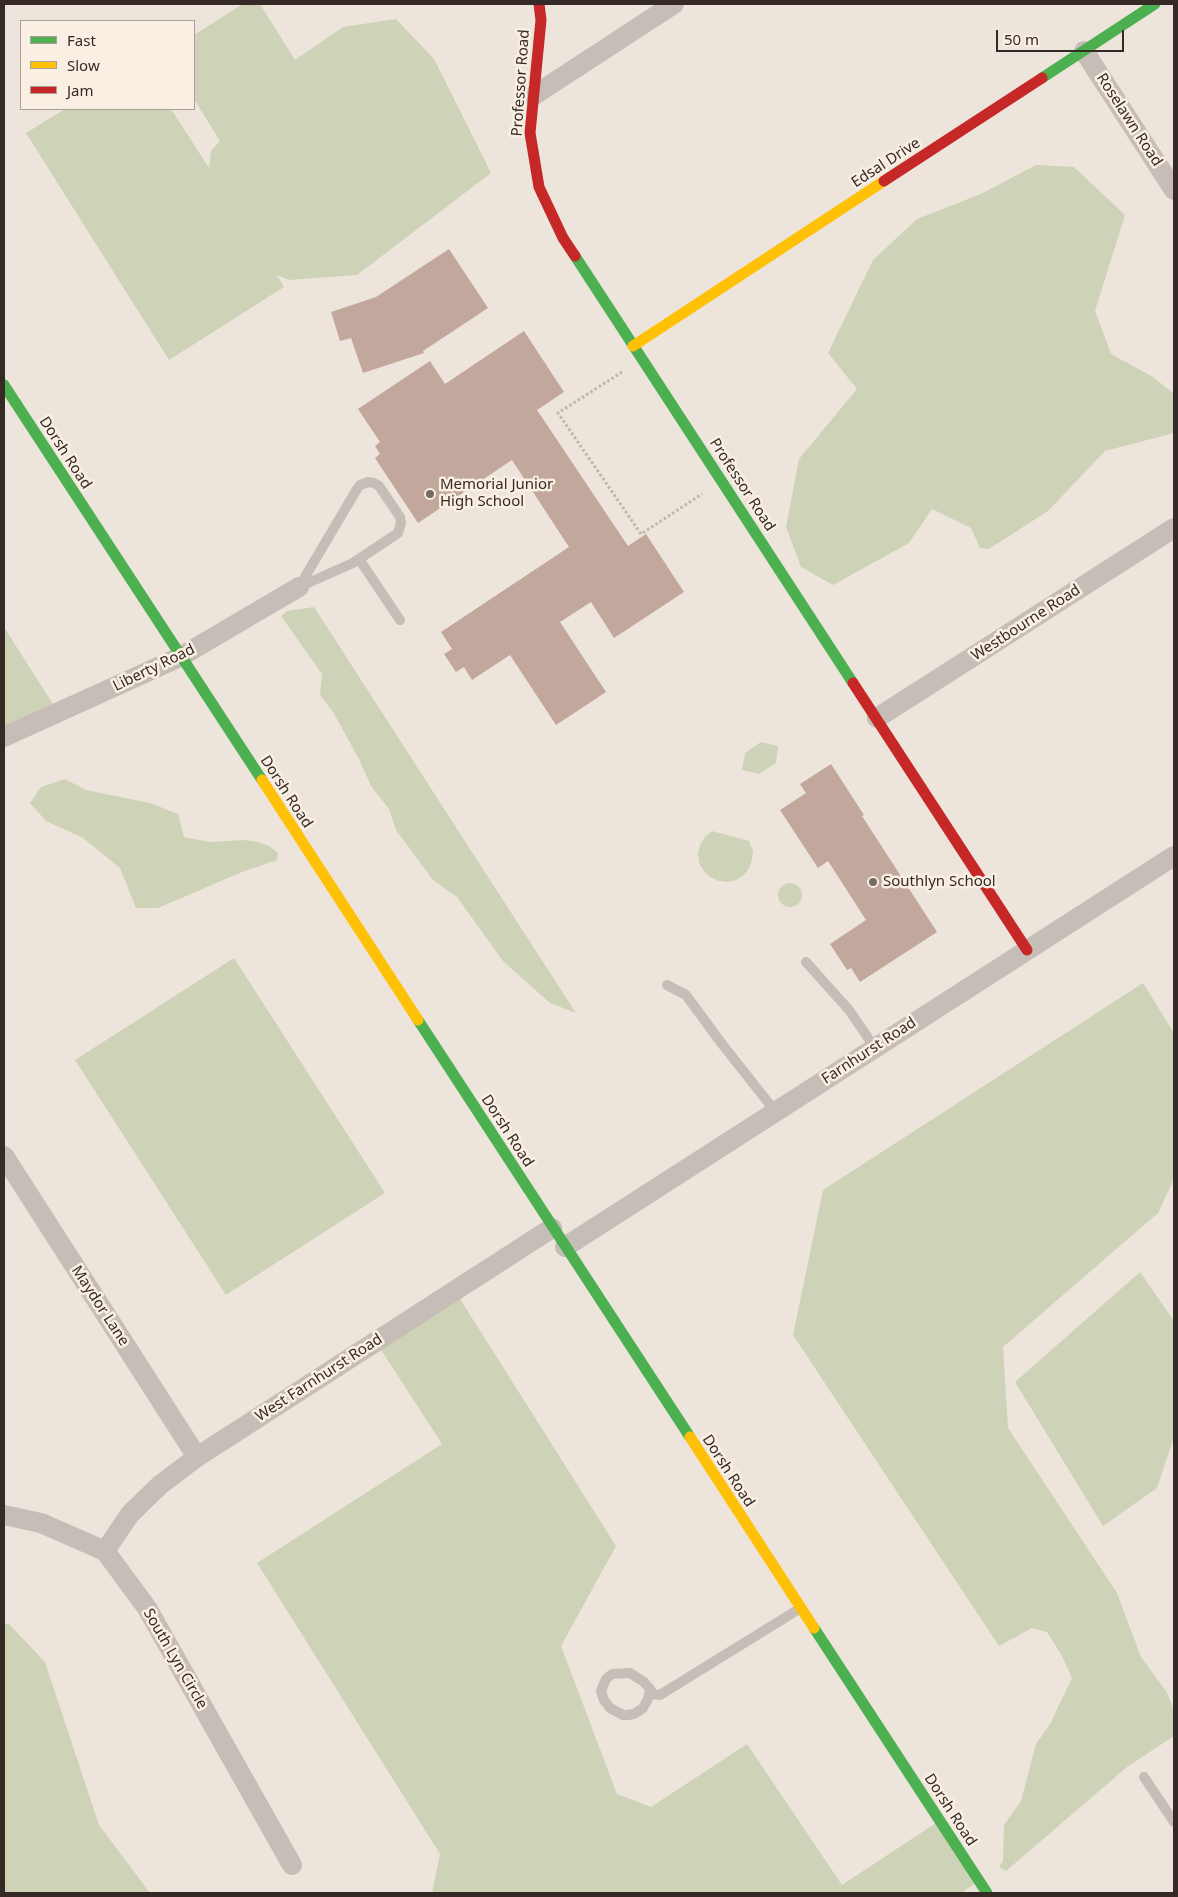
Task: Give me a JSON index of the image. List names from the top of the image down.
{
  "streets": {
    "street": [
      "Professor Road",
      "Roselawn Road",
      "Edsal Drive",
      "Dorsh Road",
      "Westbourne Road",
      "Liberty Road",
      "Farnhurst Road",
      "Maydor Lane",
      "West Farnhurst Road",
      "South Lyn Circle"
    ]
  },
  "crossings": [
    ["Professor Road", "Edsal Drive"],
    ["Professor Road", "Westbourne Road"],
    ["Professor Road", "Farnhurst Road"],
    ["Roselawn Road", "Edsal Drive"],
    ["Dorsh Road", "Liberty Road"],
    ["Dorsh Road", "Farnhurst Road"],
    ["Dorsh Road", "West Farnhurst Road"],
    ["Maydor Lane", "West Farnhurst Road"],
    ["West Farnhurst Road", "South Lyn Circle"]
  ],
  "places": ["Memorial Junior High School", "Southlyn School"],
  "legend": ["Fast", "Slow", "Jam"],
  "scale_bar": "50 m"
}
